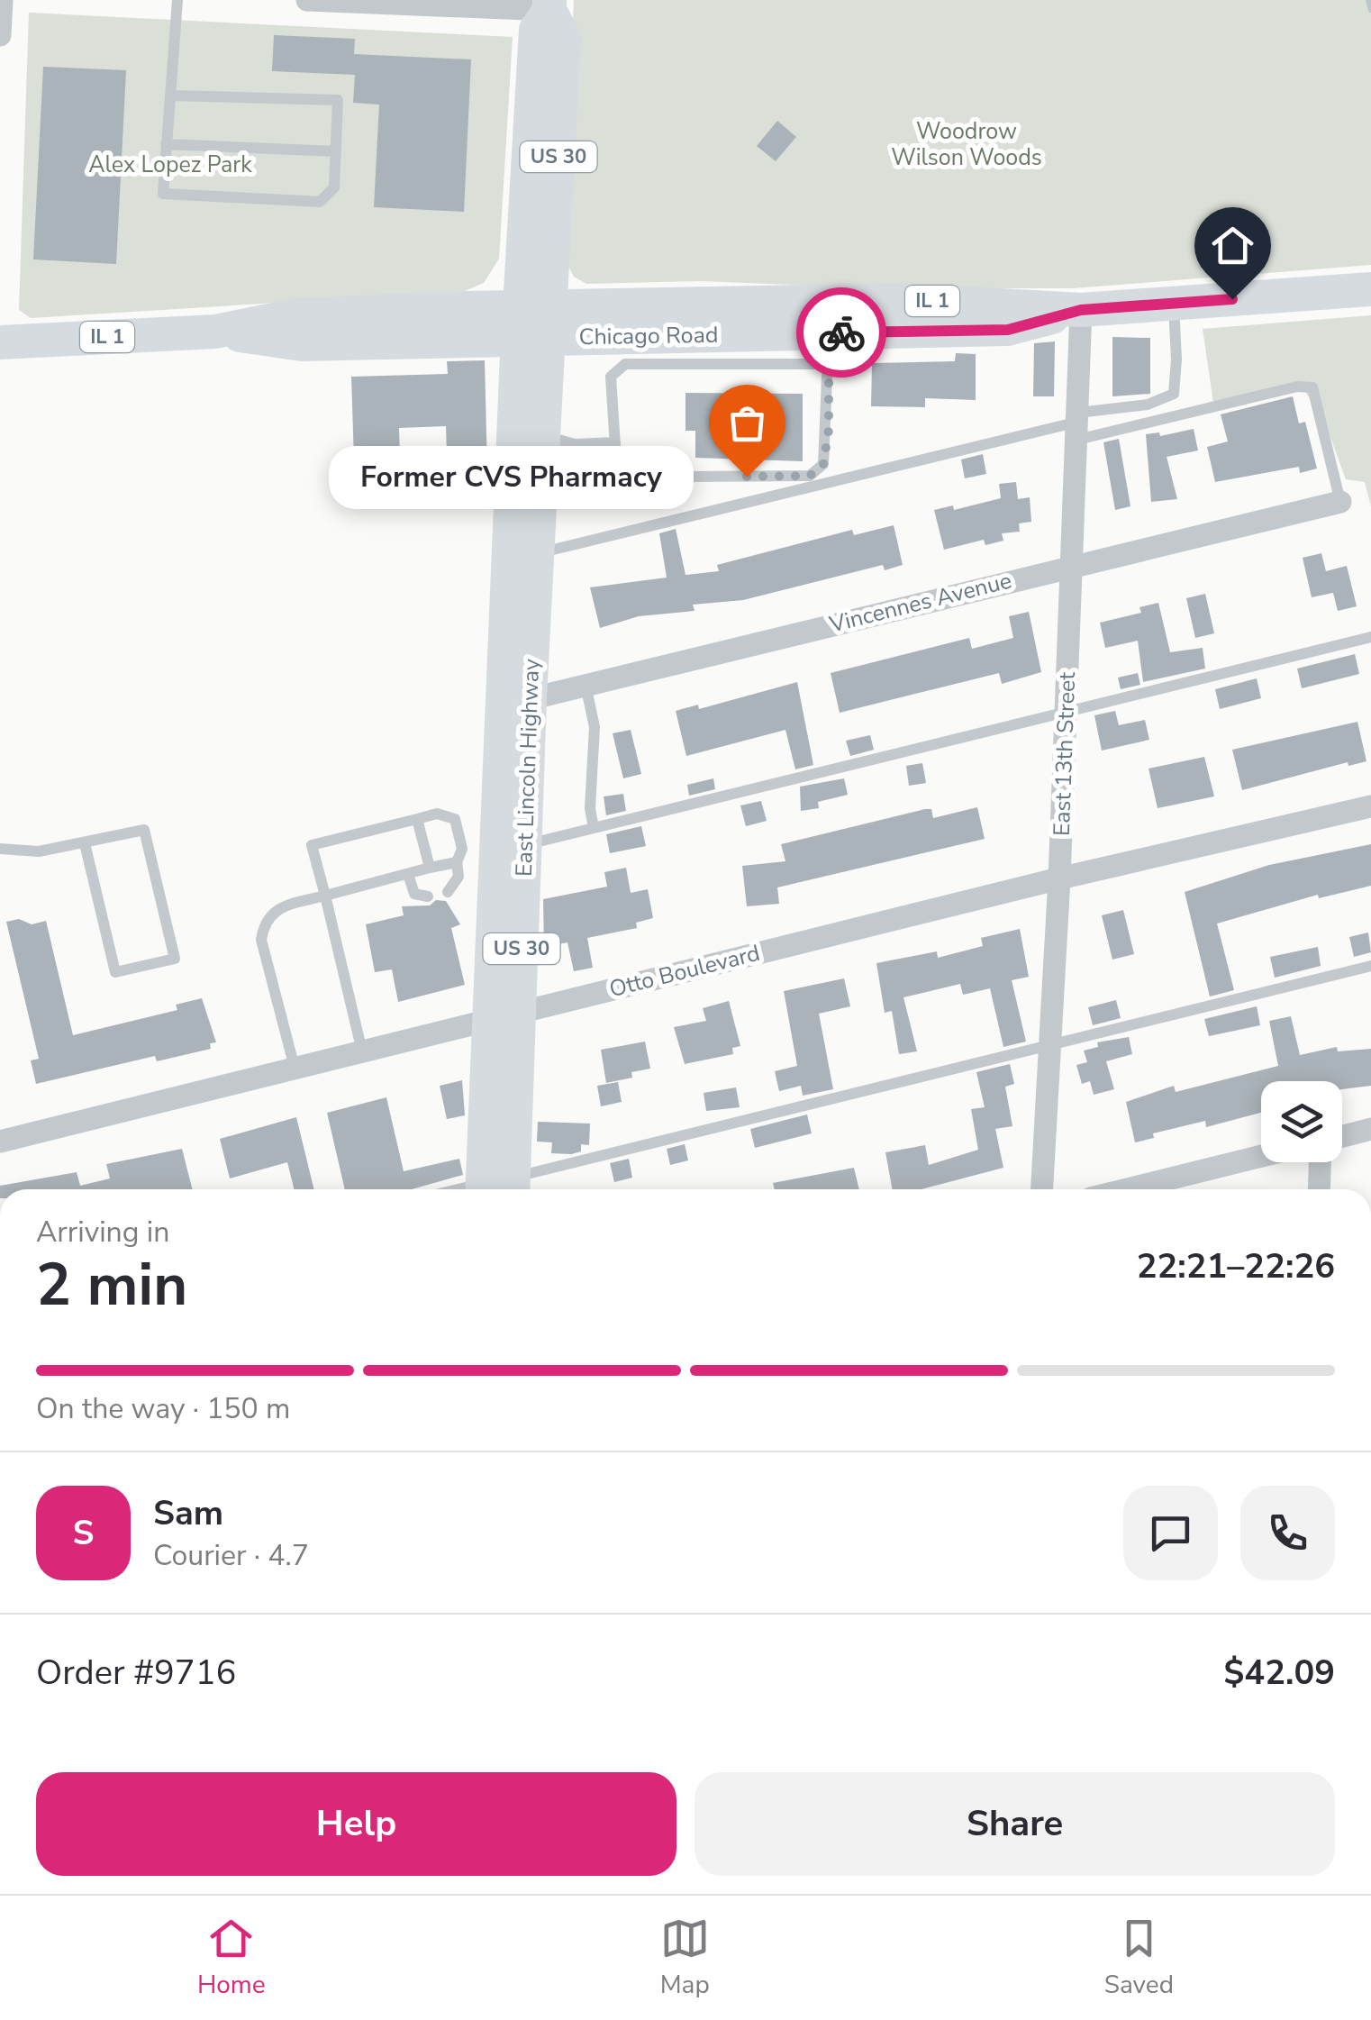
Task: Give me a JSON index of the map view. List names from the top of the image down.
{
  "streets": {
    "main road": [
      "US 30",
      "IL 1",
      "Chicago Road",
      "East Lincoln Highway"
    ],
    "street": ["Vincennes Avenue", "East 13th Street", "Otto Boulevard"]
  },
  "crossings": [
    ["US 30", "Chicago Road"],
    ["US 30", "East Lincoln Highway"],
    ["Chicago Road", "East 13th Street"],
    ["Chicago Road", "East Lincoln Highway"],
    ["Vincennes Avenue", "East 13th Street"],
    ["Vincennes Avenue", "East Lincoln Highway"],
    ["East 13th Street", "Otto Boulevard"],
    ["East Lincoln Highway", "Otto Boulevard"]
  ],
  "parks": ["Woodrow Wilson Woods", "Alex Lopez Park"],
  "places": ["Former CVS Pharmacy"],
  "page": {
    "bubble": "Former CVS Pharmacy",
    "heading": ["2 min", "Arriving in", "22:21–22:26"],
    "panel": [
      "Sam",
      "Courier · 4.7",
      "Order #9716",
      "$42.09"
    ],
    "bar": "On the way · 150 m",
    "round": "S",
    "buttons": ["Help", "Share"],
    "tabs": ["Home", "Map", "Saved"]
  }
}
